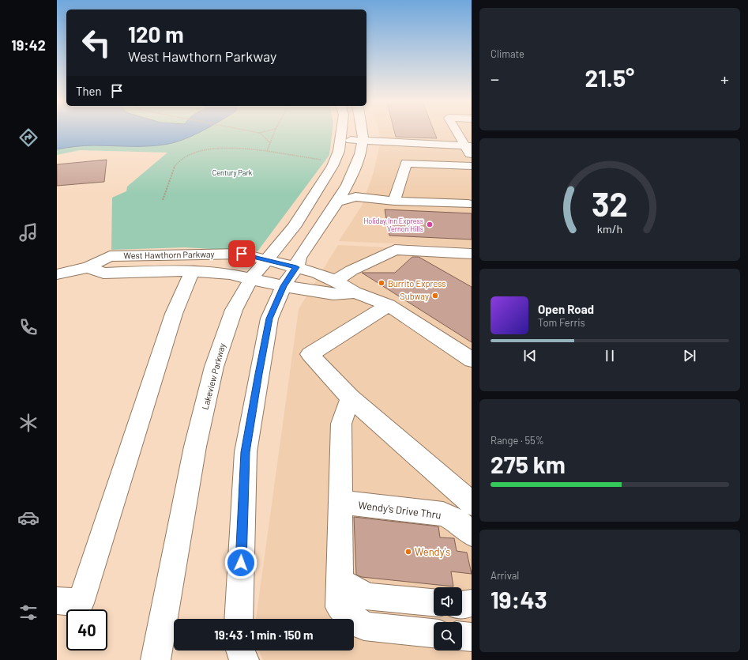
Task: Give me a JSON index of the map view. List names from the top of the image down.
{
  "streets": {
    "street": ["West Hawthorn Parkway", "Lakeview Parkway", "Wendy's Drive Thru"]
  },
  "crossings": [
    ["West Hawthorn Parkway", "Lakeview Parkway"]
  ],
  "parks": ["Century Park"],
  "places": [
    "Holiday Inn Express Vernon Hills",
    "Burrito Express",
    "Subway",
    "Wendy's"
  ],
  "page": {
    "tabs": "19:42",
    "tile": [
      "Climate",
      ["Range · 55%", "275 km"],
      ["Arrival", "19:43"]
    ],
    "turn": ["120 m", "West Hawthorn Parkway"],
    "heat": ["−", "21.5°", "+"],
    "then": "Then",
    "song": ["Open Road", "Tom Ferris"],
    "limit": "40",
    "trip": "19:43 · 1 min · 150 m",
    "gauge": ["32", "km/h"]
  }
}
